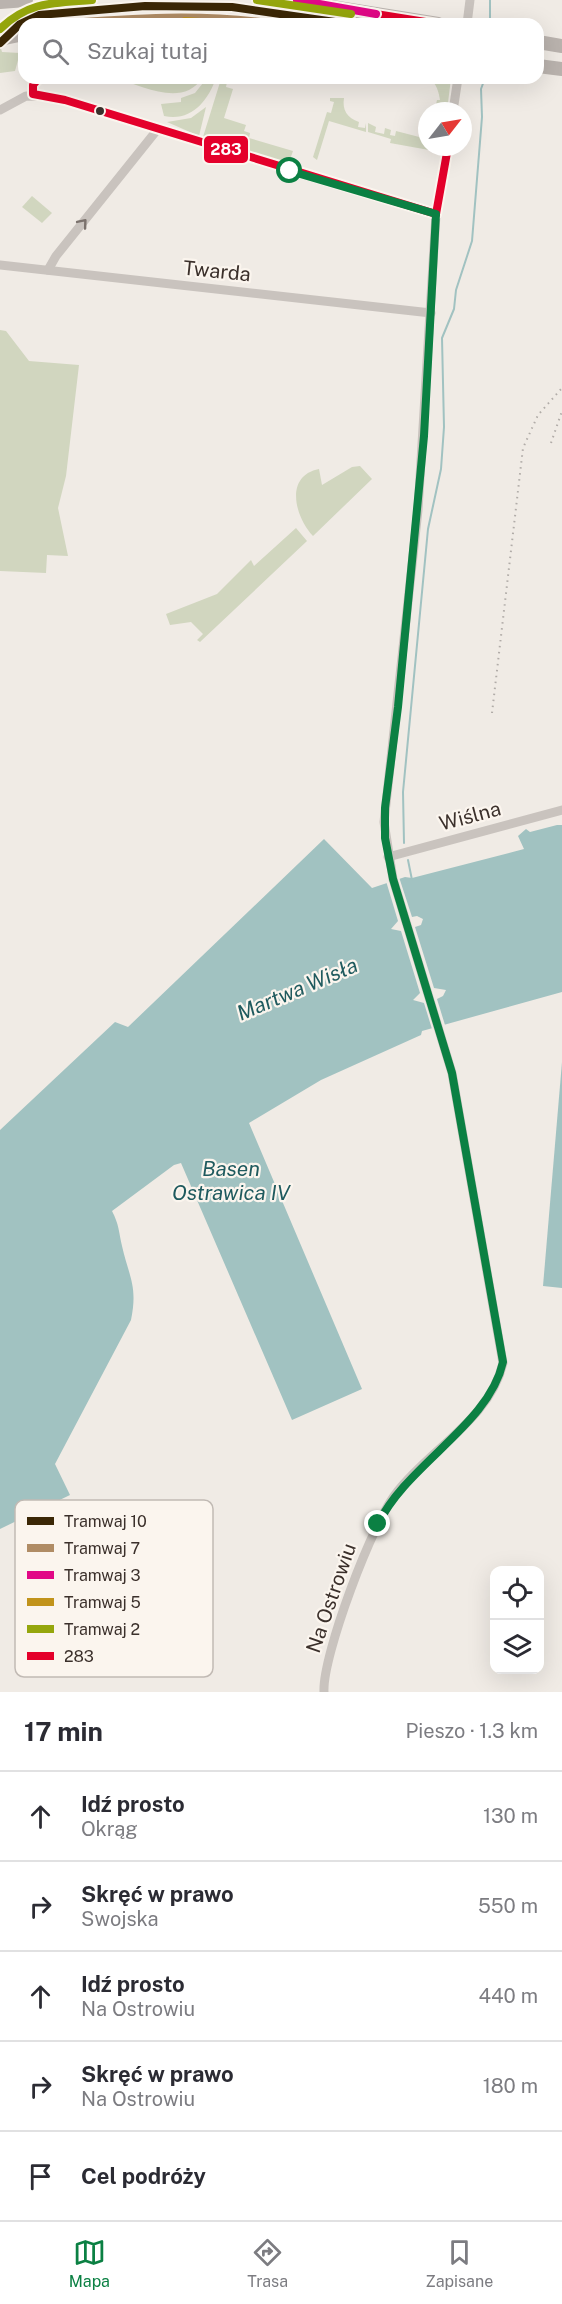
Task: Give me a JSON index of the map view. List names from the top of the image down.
{
  "streets": {
    "street": ["Twarda", "Wiślna", "Na Ostrowiu"]
  },
  "crossings": [
    ["Twarda", "Na Ostrowiu"],
    ["Wiślna", "Na Ostrowiu"]
  ],
  "water": ["Martwa Wisła", "Basen Ostrawica IV"],
  "lines": [
    "tram line 3",
    "tram line 2",
    "transit line 283",
    "tram line 10",
    "tram line 7"
  ],
  "legend": [
    "Tramwaj 10",
    "Tramwaj 7",
    "Tramwaj 3",
    "Tramwaj 5",
    "Tramwaj 2",
    "283"
  ],
  "north": "top right",
  "page": {
    "search": "Szukaj tutaj",
    "heading": ["17 min", "Pieszo · 1.3 km"],
    "list": [
      ["Idź prosto", "Okrąg", "130 m"],
      ["Skręć w prawo", "Swojska", "550 m"],
      ["Idź prosto", "Na Ostrowiu", "440 m"],
      ["Skręć w prawo", "Na Ostrowiu", "180 m"],
      "Cel podróży"
    ],
    "nav": ["Mapa", "Trasa", "Zapisane"]
  }
}
